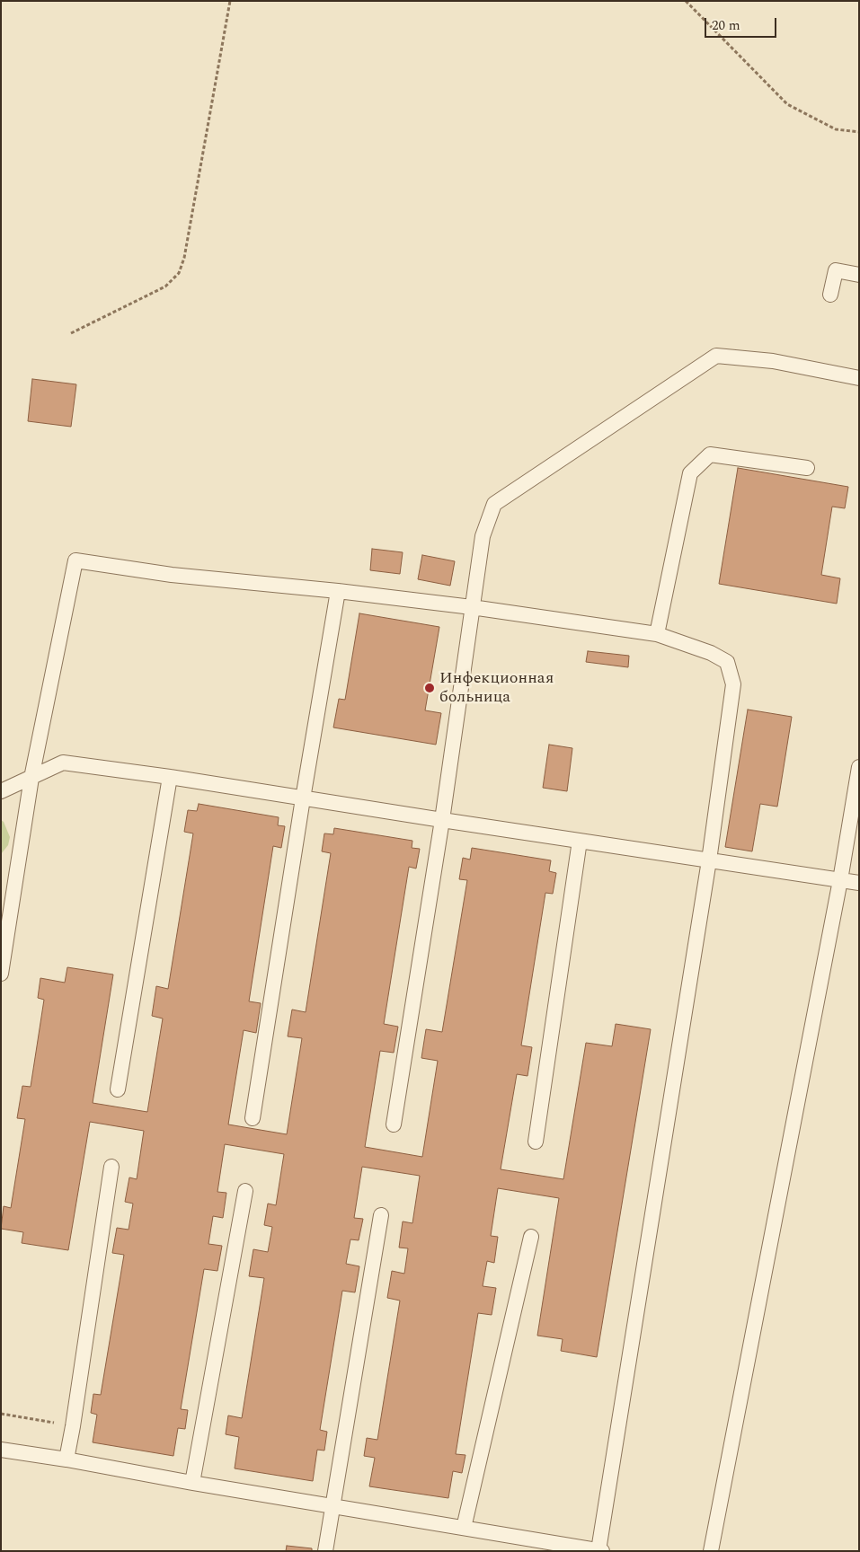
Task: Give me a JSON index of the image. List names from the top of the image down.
{
  "places": ["Инфекционная больница"],
  "scale_bar": "20 m"
}
